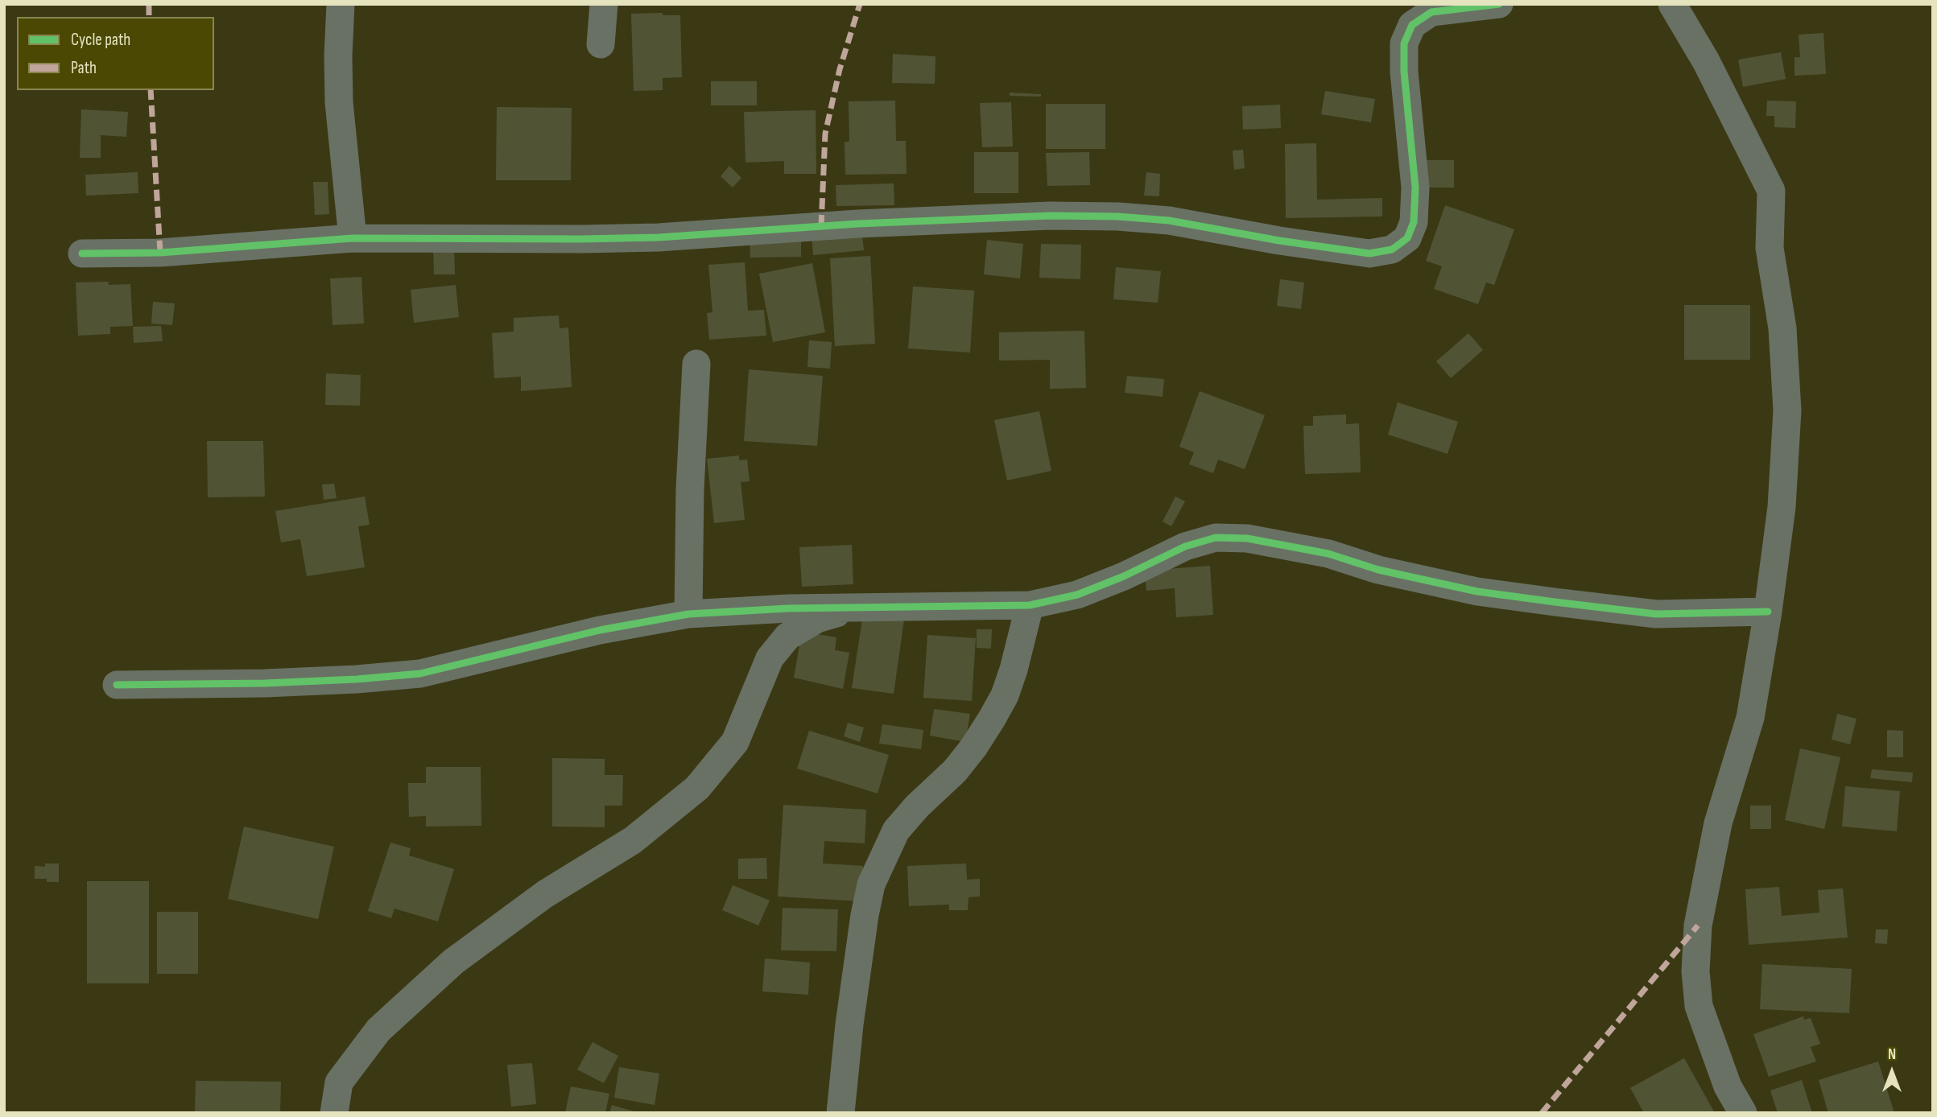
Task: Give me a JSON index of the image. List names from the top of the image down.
{
  "legend": ["Cycle path", "Path"],
  "north": "top"
}
